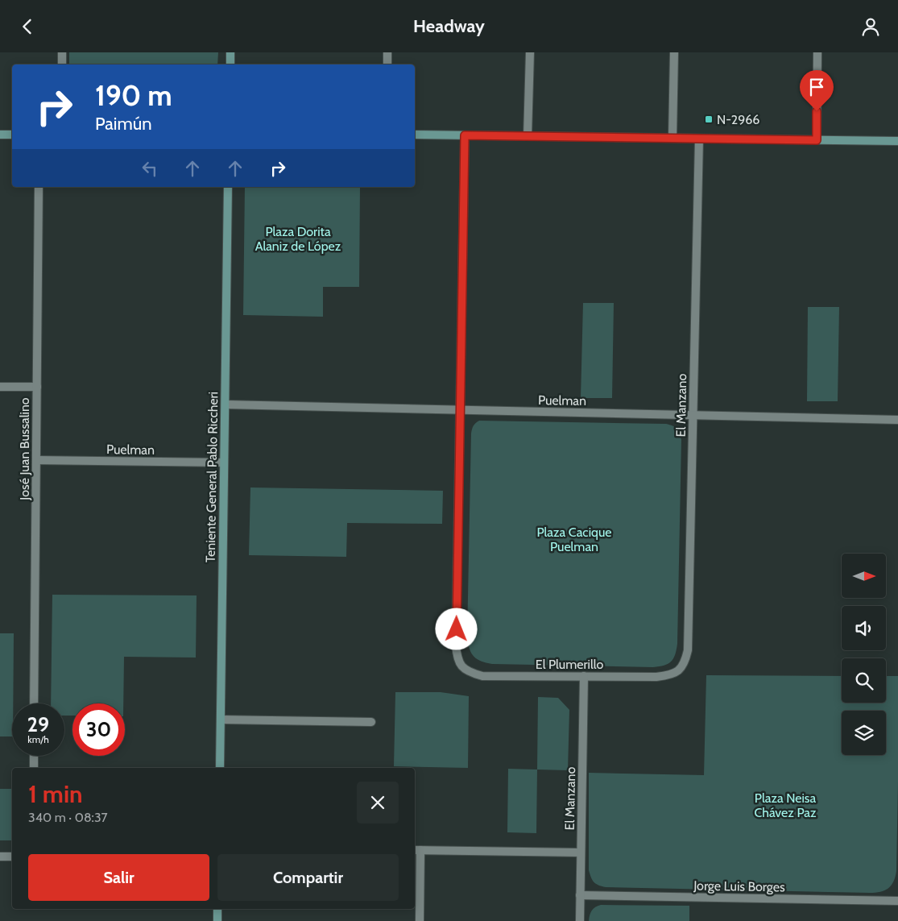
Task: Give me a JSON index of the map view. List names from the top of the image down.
{
  "streets": {
    "street": [
      "Puelman",
      "El Manzano",
      "José Juan Bussalino",
      "Teniente General Pablo Riccheri",
      "El Plumerillo",
      "Jorge Luis Borges"
    ]
  },
  "crossings": [
    ["Puelman", "El Manzano"],
    ["Puelman", "José Juan Bussalino"],
    ["Puelman", "Teniente General Pablo Riccheri"],
    ["Puelman", "El Plumerillo"],
    ["El Manzano", "El Plumerillo"],
    ["El Manzano", "Jorge Luis Borges"]
  ],
  "parks": ["Plaza Dorita Alaniz de López", "Plaza Cacique Puelman", "Plaza Neisa Chávez Paz"],
  "places": {
    "transit": ["N-2966"]
  },
  "north": "right",
  "page": {
    "header": "Headway",
    "turn": ["190 m", "Paimún"],
    "speed": "29 km/h",
    "limit": "30",
    "heading": ["1 min", "340 m · 08:37"],
    "buttons": ["Salir", "Compartir"]
  }
}
